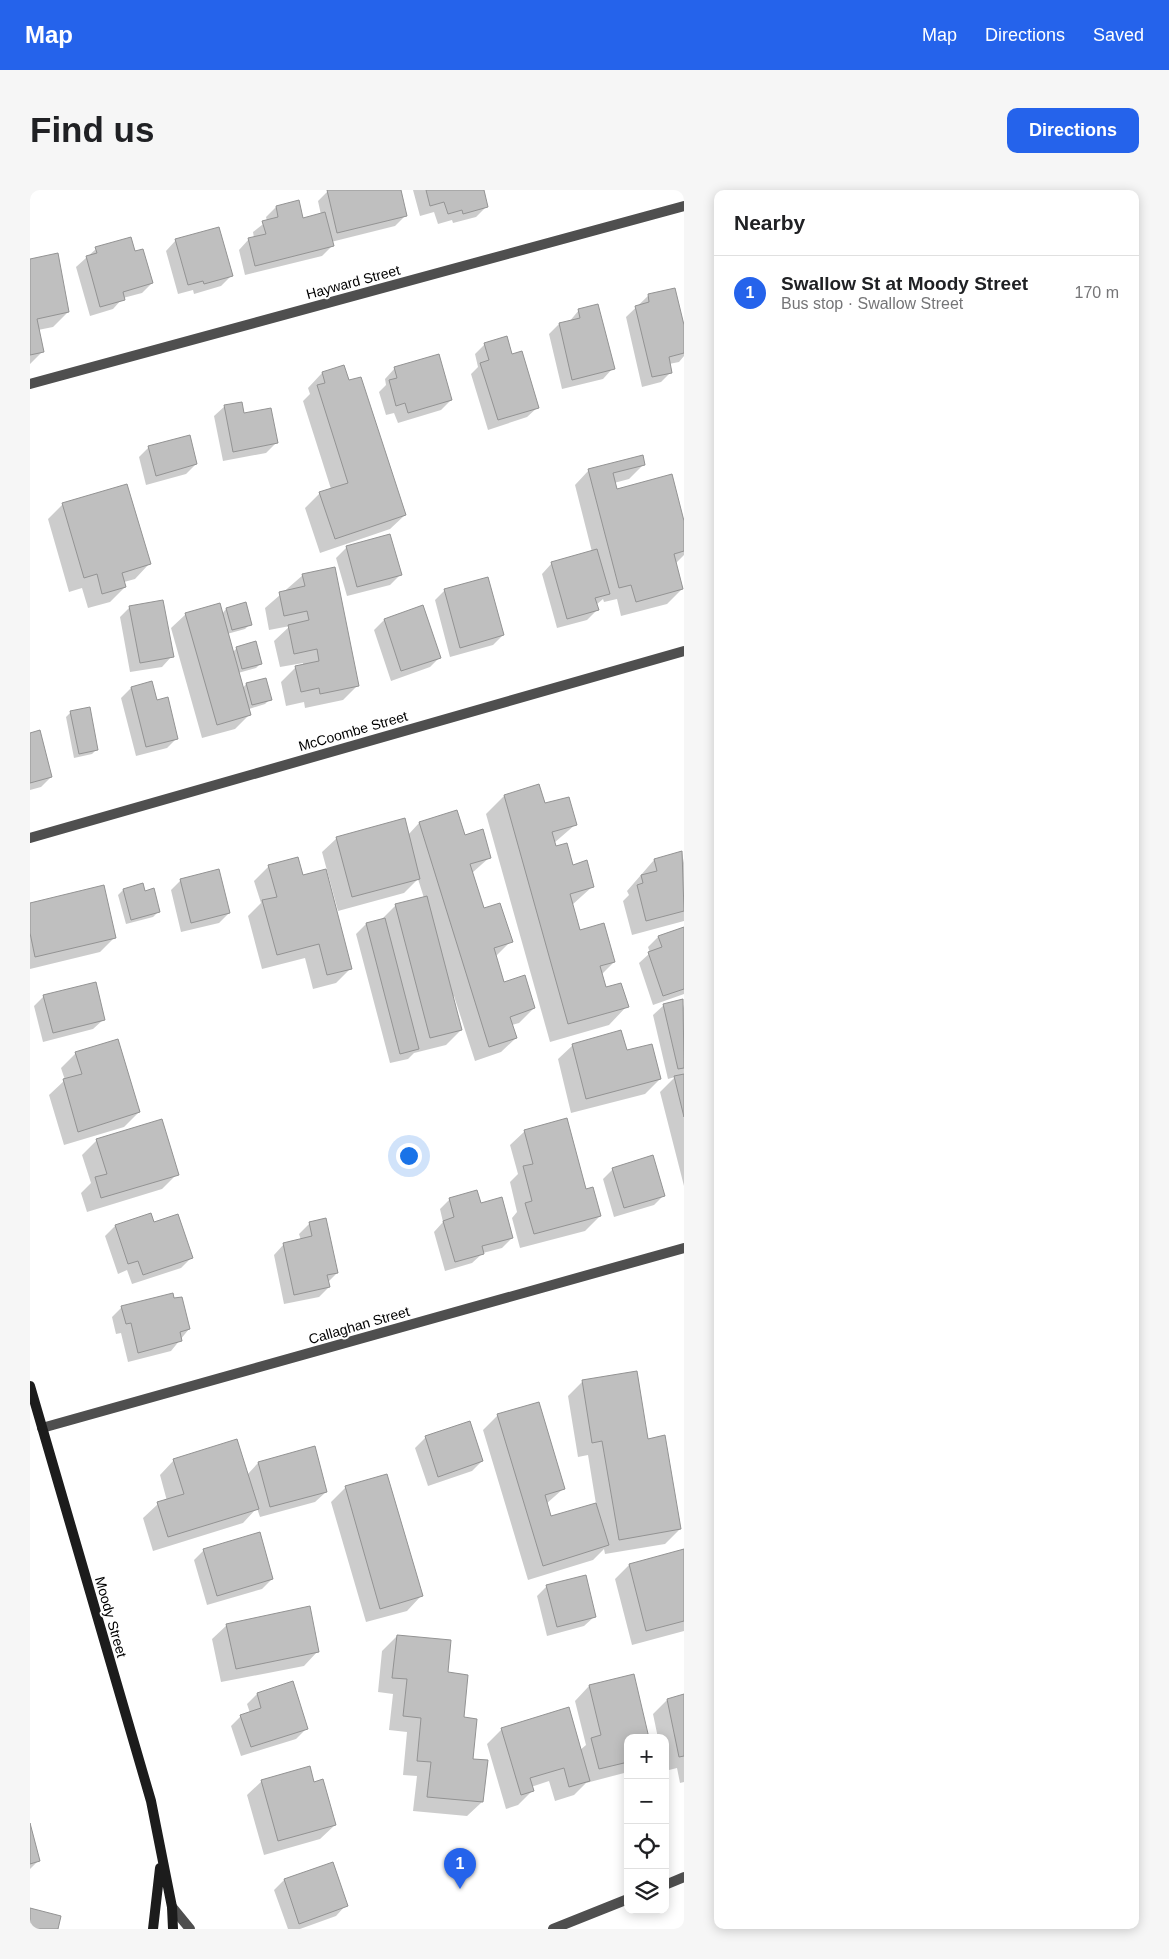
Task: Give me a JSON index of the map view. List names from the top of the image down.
{
  "streets": {
    "main road": ["Moody Street"],
    "street": ["Hayward Street", "McCoombe Street", "Callaghan Street"]
  },
  "crossings": [
    ["Callaghan Street", "Moody Street"]
  ],
  "page": {
    "header": "Map",
    "nav": ["Map", "Directions", "Saved"],
    "buttons": "Directions",
    "title": "Find us",
    "heading": "Nearby",
    "list": [
      {
        "mark": "1",
        "name": "Swallow St at Moody Street",
        "note": "Bus stop · Swallow Street",
        "value": "170 m"
      }
    ],
    "map_buttons": ["+", "−"],
    "pins": "1"
  }
}
